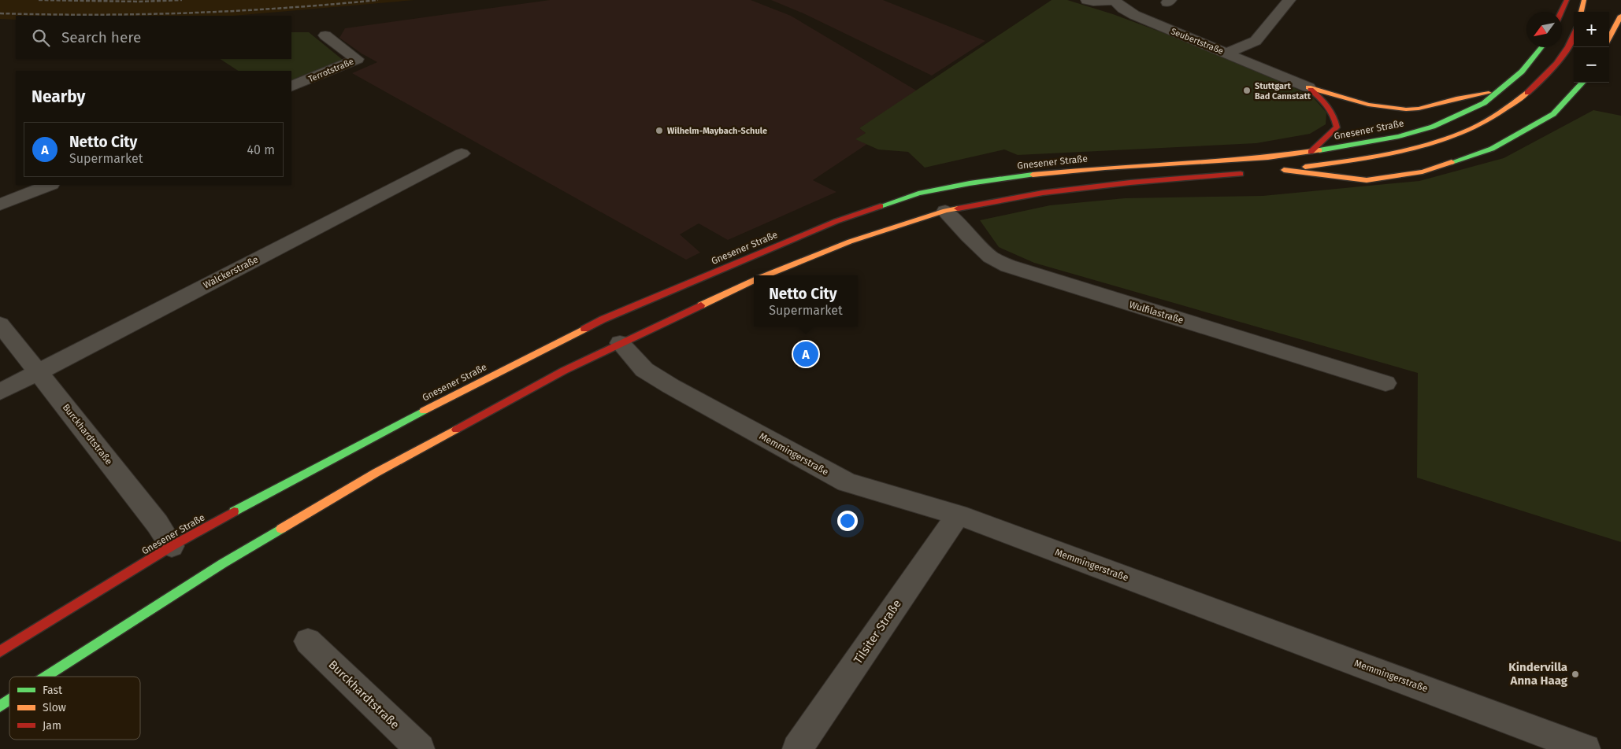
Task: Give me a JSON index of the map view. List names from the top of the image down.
{
  "streets": {
    "main road": ["Gnesener Straße"],
    "street": [
      "Seubertstraße",
      "Terrotstraße",
      "Walckerstraße",
      "Wulfilastraße",
      "Burckhardtstraße",
      "Memmingerstraße",
      "Tilsiter Straße"
    ]
  },
  "crossings": [
    ["Gnesener Straße", "Burckhardtstraße"],
    ["Walckerstraße", "Burckhardtstraße"],
    ["Memmingerstraße", "Tilsiter Straße"]
  ],
  "places": ["Stuttgart Bad Cannstatt", "Wilhelm-Maybach-Schule", "Kindervilla Anna Haag"],
  "legend": ["Fast", "Slow", "Jam"],
  "north": "bottom left",
  "page": {
    "map_buttons": ["+", "−"],
    "search": "Search here",
    "heading": "Nearby",
    "list": [
      {
        "mark": "A",
        "name": "Netto City",
        "note": "Supermarket",
        "value": "40 m"
      }
    ],
    "popup": ["Netto City", "Supermarket"],
    "pins": "A"
  }
}
